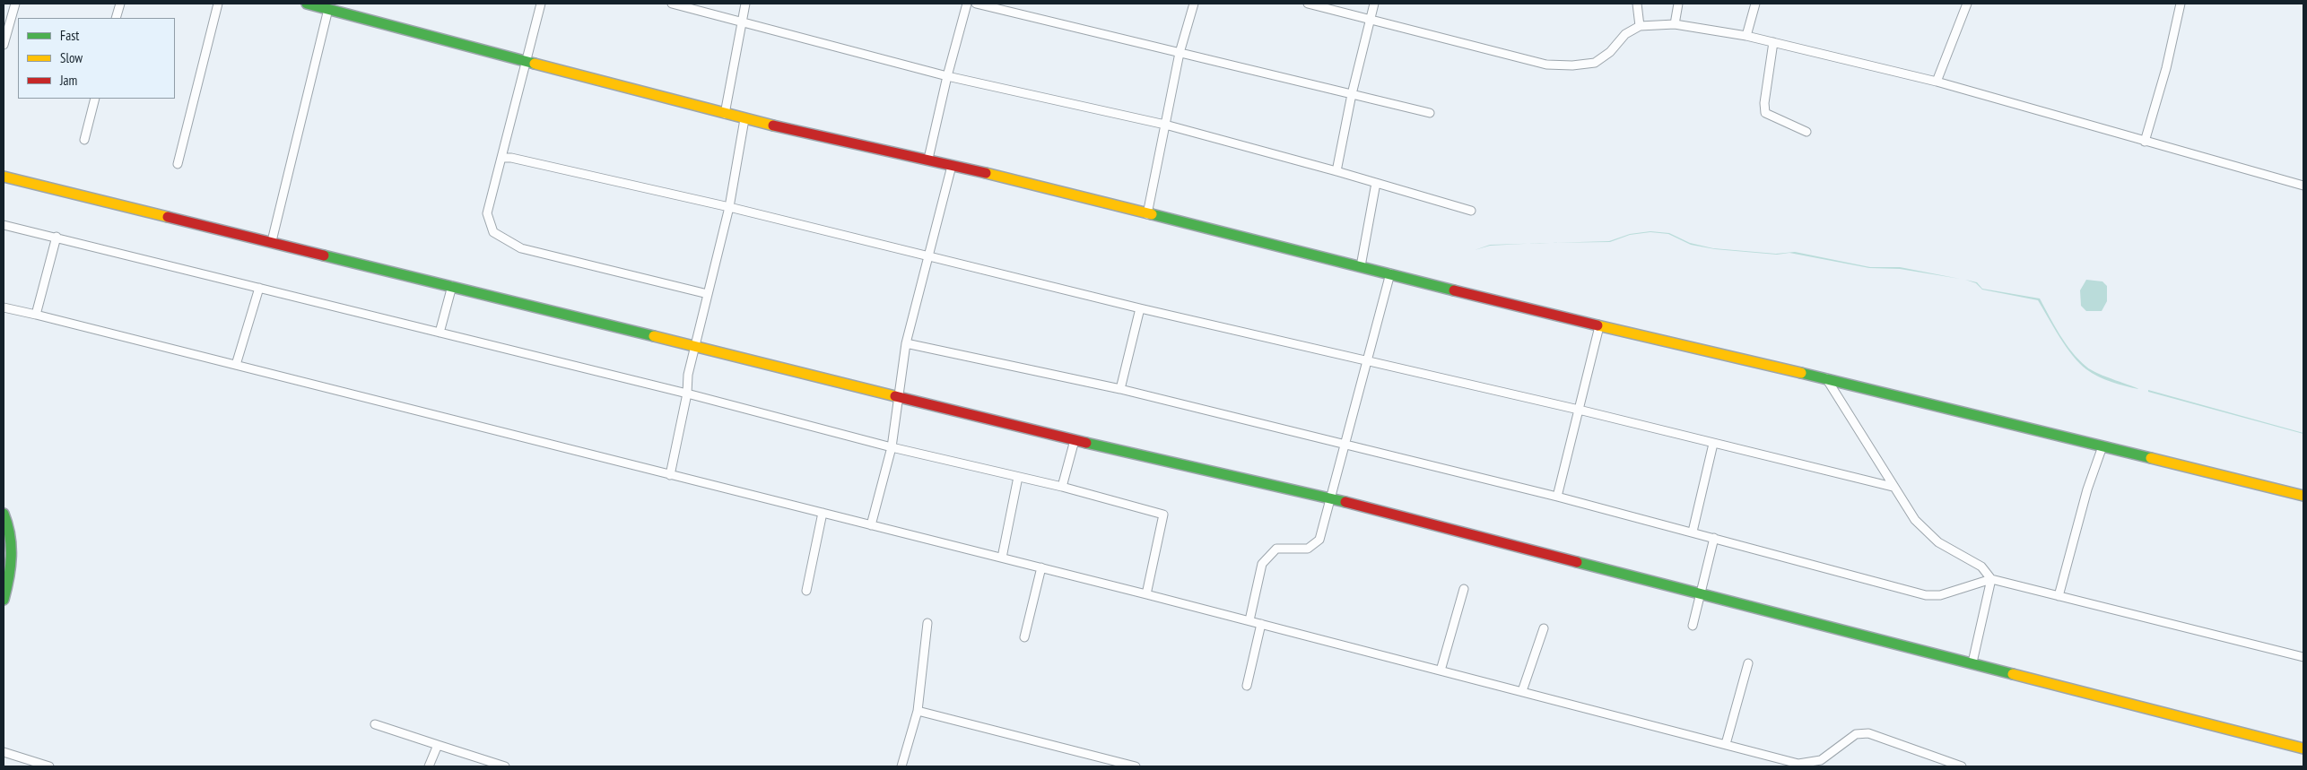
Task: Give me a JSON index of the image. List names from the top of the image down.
{
  "legend": ["Fast", "Slow", "Jam"]
}
